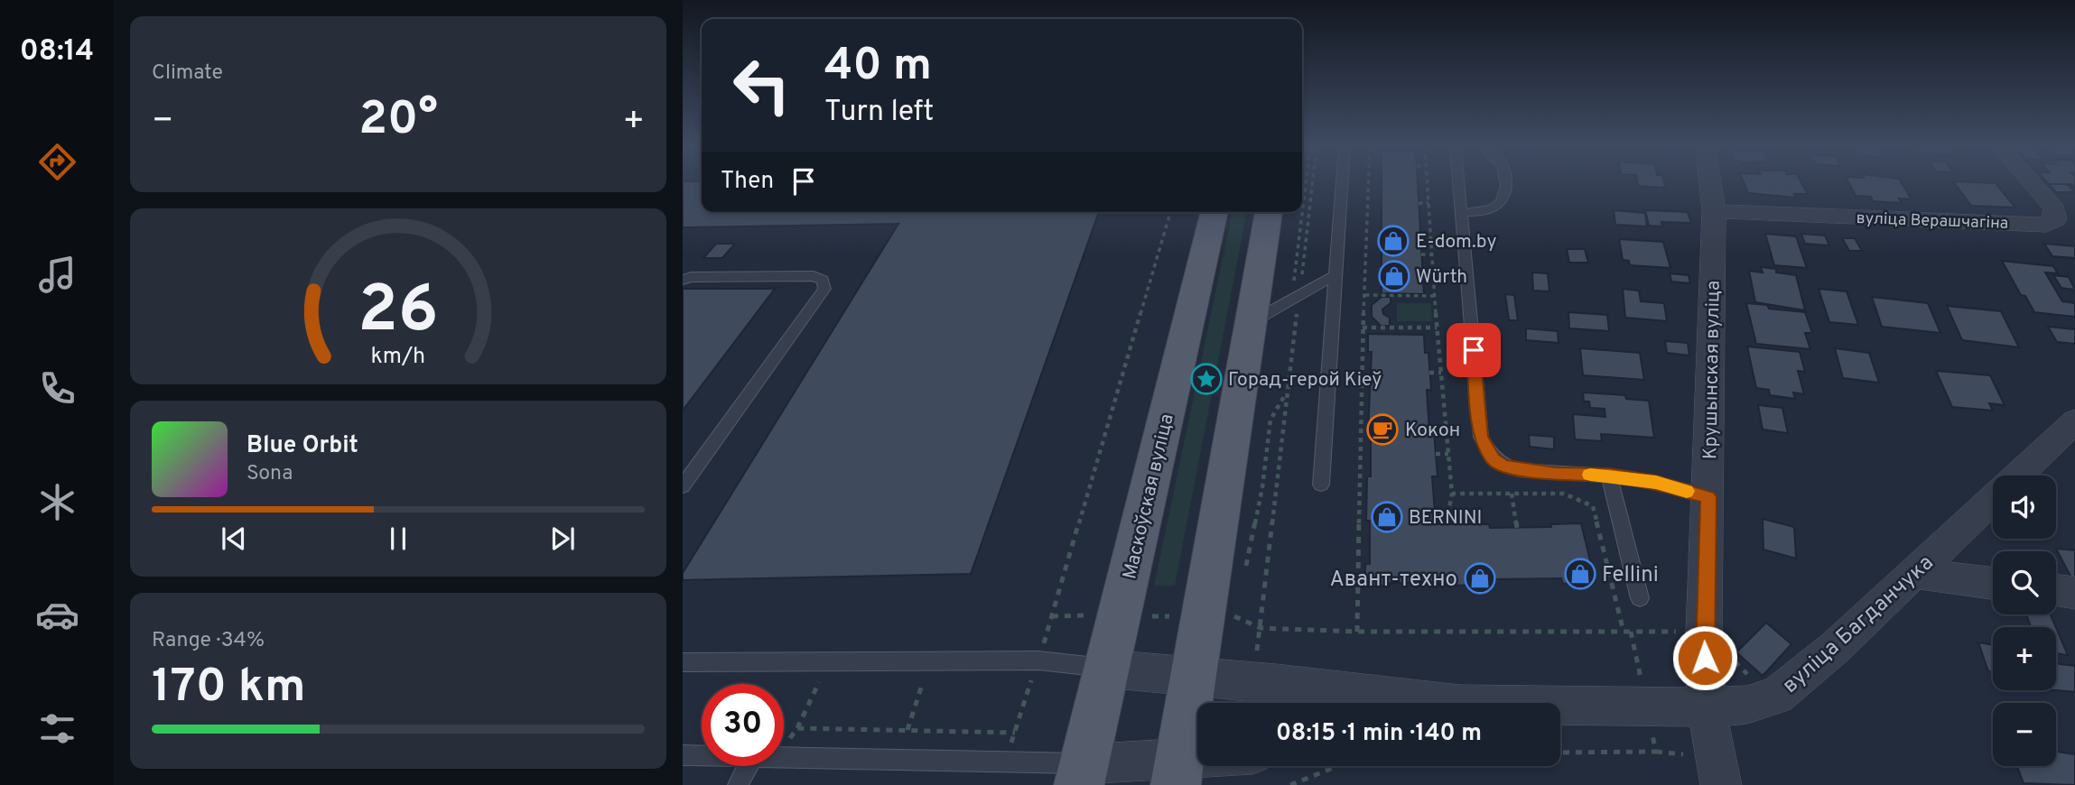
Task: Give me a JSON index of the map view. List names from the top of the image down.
{
  "streets": {
    "main road": ["Маскоўская вуліца"],
    "street": ["вуліца Верашчагіна", "Крушынская вуліца", "вуліца Багданчука"]
  },
  "crossings": [
    ["вуліца Верашчагіна", "Крушынская вуліца"],
    ["Крушынская вуліца", "вуліца Багданчука"],
    ["Маскоўская вуліца", "вуліца Багданчука"]
  ],
  "places": {
    "shop": [
      "E-dom.by",
      "Würth",
      "BERNINI",
      "Fellini",
      "Авант-техно"
    ],
    "place": ["Горад-герой Кіеў"],
    "cafe": ["Кокон"]
  },
  "page": {
    "tabs": "08:14",
    "tile": [
      "Climate",
      ["Range · 34%", "170 km"]
    ],
    "turn": ["40 m", "Turn left"],
    "heat": ["−", "20°", "+"],
    "then": "Then",
    "song": ["Blue Orbit", "Sona"],
    "map_buttons": ["+", "−"],
    "limit": "30",
    "trip": "08:15 · 1 min · 140 m",
    "gauge": ["26", "km/h"]
  }
}
